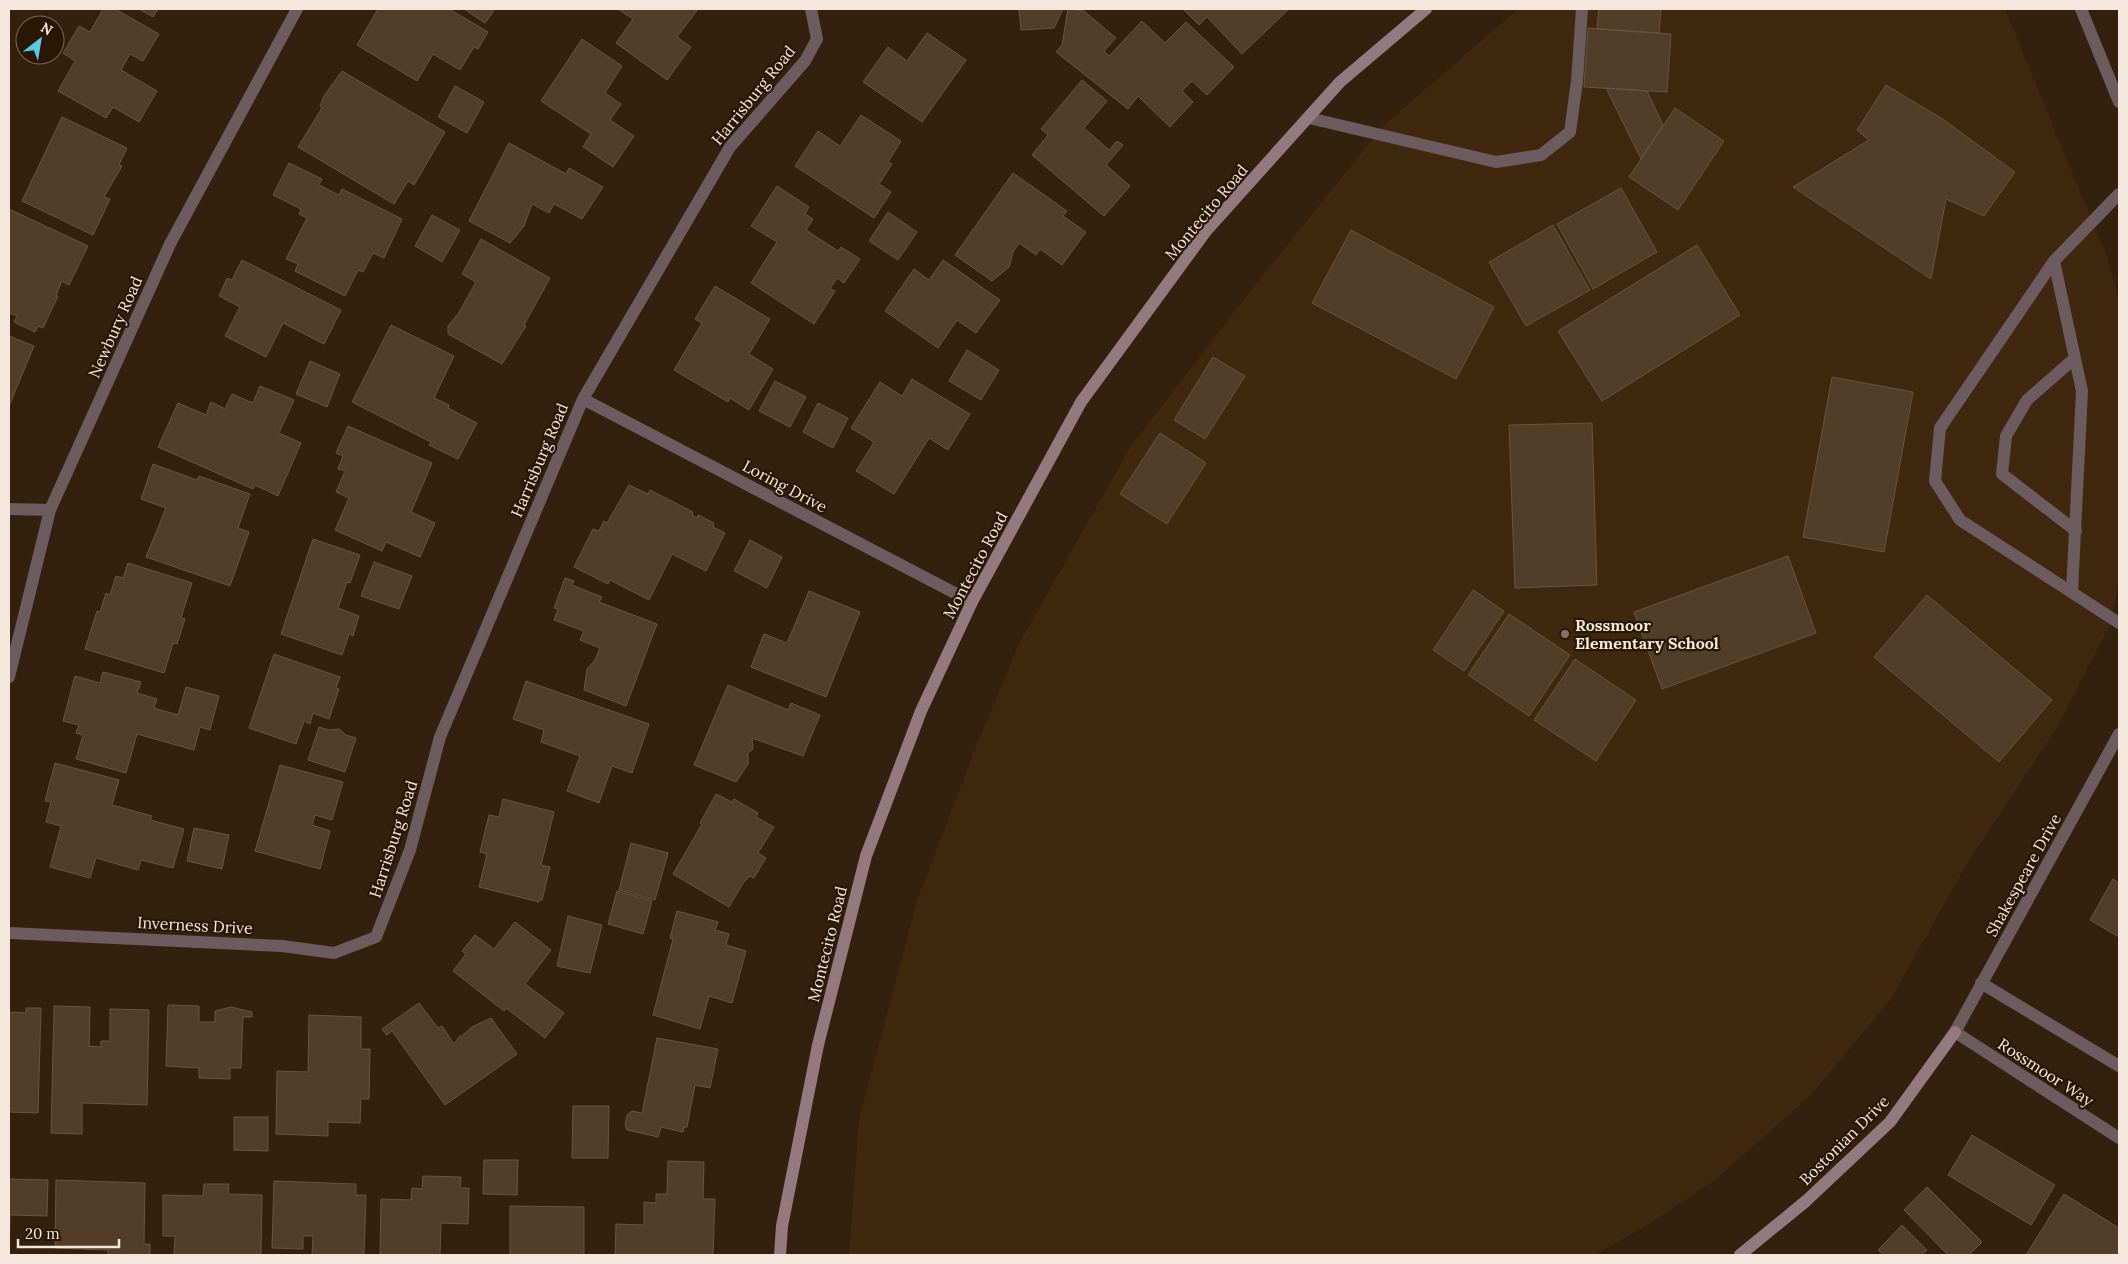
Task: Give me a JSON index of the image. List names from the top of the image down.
{
  "streets": {
    "street": [
      "Harrisburg Road",
      "Montecito Road",
      "Newbury Road",
      "Loring Drive",
      "Shakespeare Drive",
      "Inverness Drive",
      "Rossmoor Way",
      "Bostonian Drive"
    ]
  },
  "crossings": [
    ["Harrisburg Road", "Loring Drive"],
    ["Harrisburg Road", "Inverness Drive"],
    ["Montecito Road", "Loring Drive"],
    ["Shakespeare Drive", "Rossmoor Way"],
    ["Shakespeare Drive", "Bostonian Drive"],
    ["Rossmoor Way", "Bostonian Drive"]
  ],
  "places": ["Rossmoor Elementary School"],
  "scale_bar": "20 m",
  "north": "top right"
}
